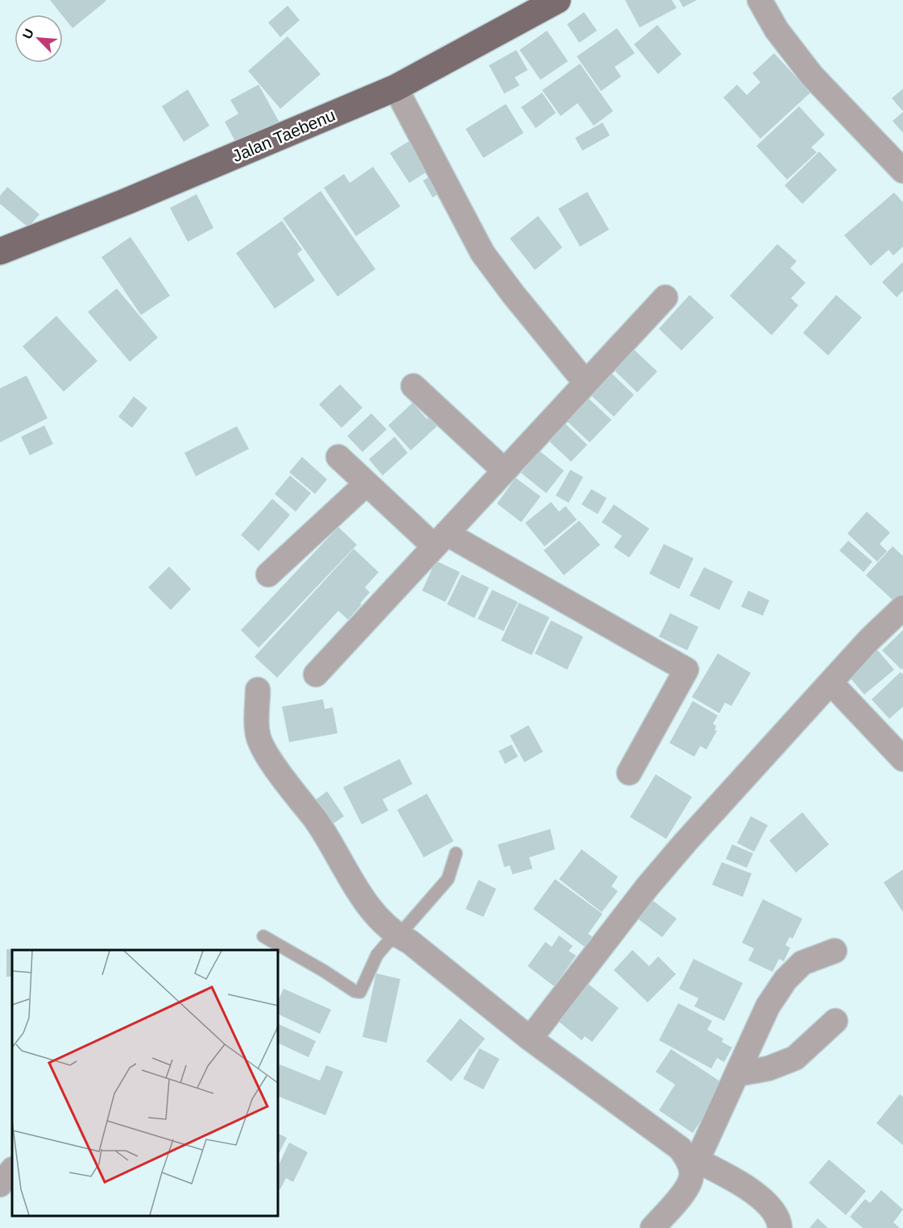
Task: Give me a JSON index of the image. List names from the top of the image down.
{
  "streets": {
    "main road": ["Jalan Taebenu"]
  },
  "north": "top left"
}
